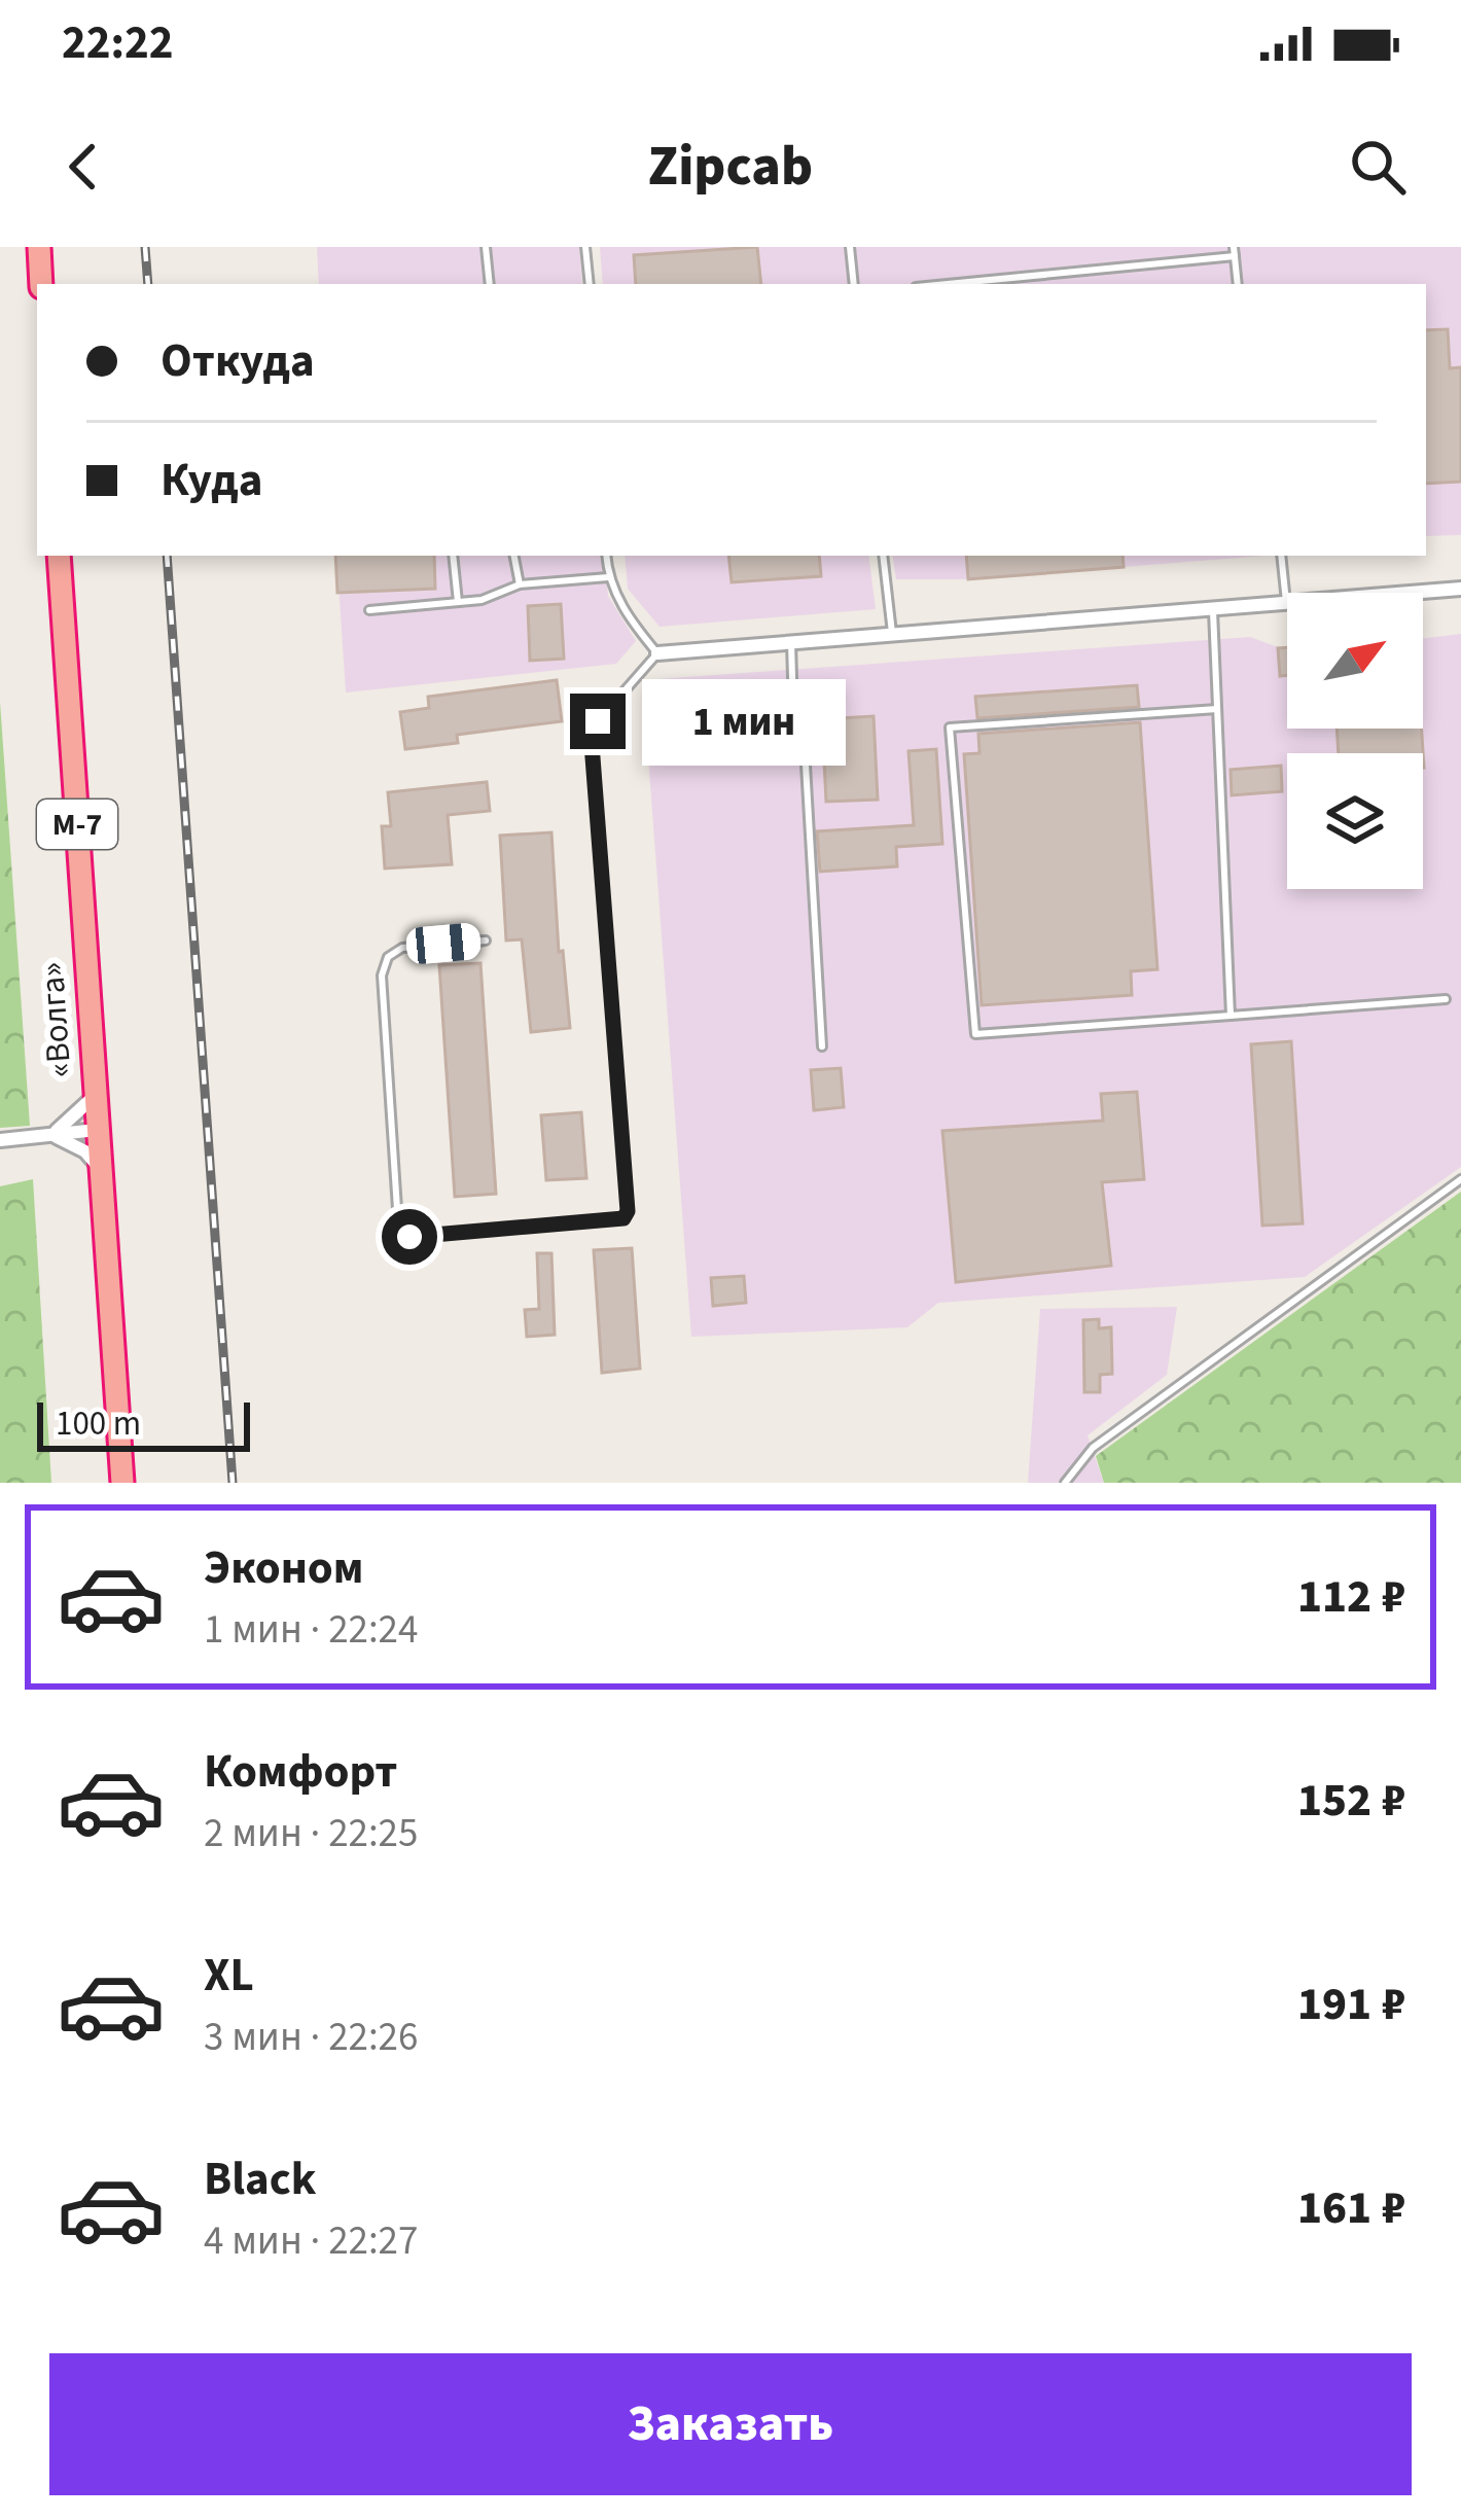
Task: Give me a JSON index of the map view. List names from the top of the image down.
{
  "streets": {
    "highway": ["М-7", "«Волга»"]
  },
  "scale_bar": "100 m",
  "north": "top right",
  "page": {
    "status": "22:22",
    "header": "Zipcab",
    "banner": ["Откуда", "Куда"],
    "bubble": "1 мин",
    "scale": "100 m",
    "list": [
      {
        "name": "Эконом",
        "note": "1 мин · 22:24",
        "value": "112 ₽"
      },
      {
        "name": "Комфорт",
        "note": "2 мин · 22:25",
        "value": "152 ₽"
      },
      {
        "name": "XL",
        "note": "3 мин · 22:26",
        "value": "191 ₽"
      },
      {
        "name": "Black",
        "note": "4 мин · 22:27",
        "value": "161 ₽"
      }
    ],
    "buttons": "Заказать"
  }
}
